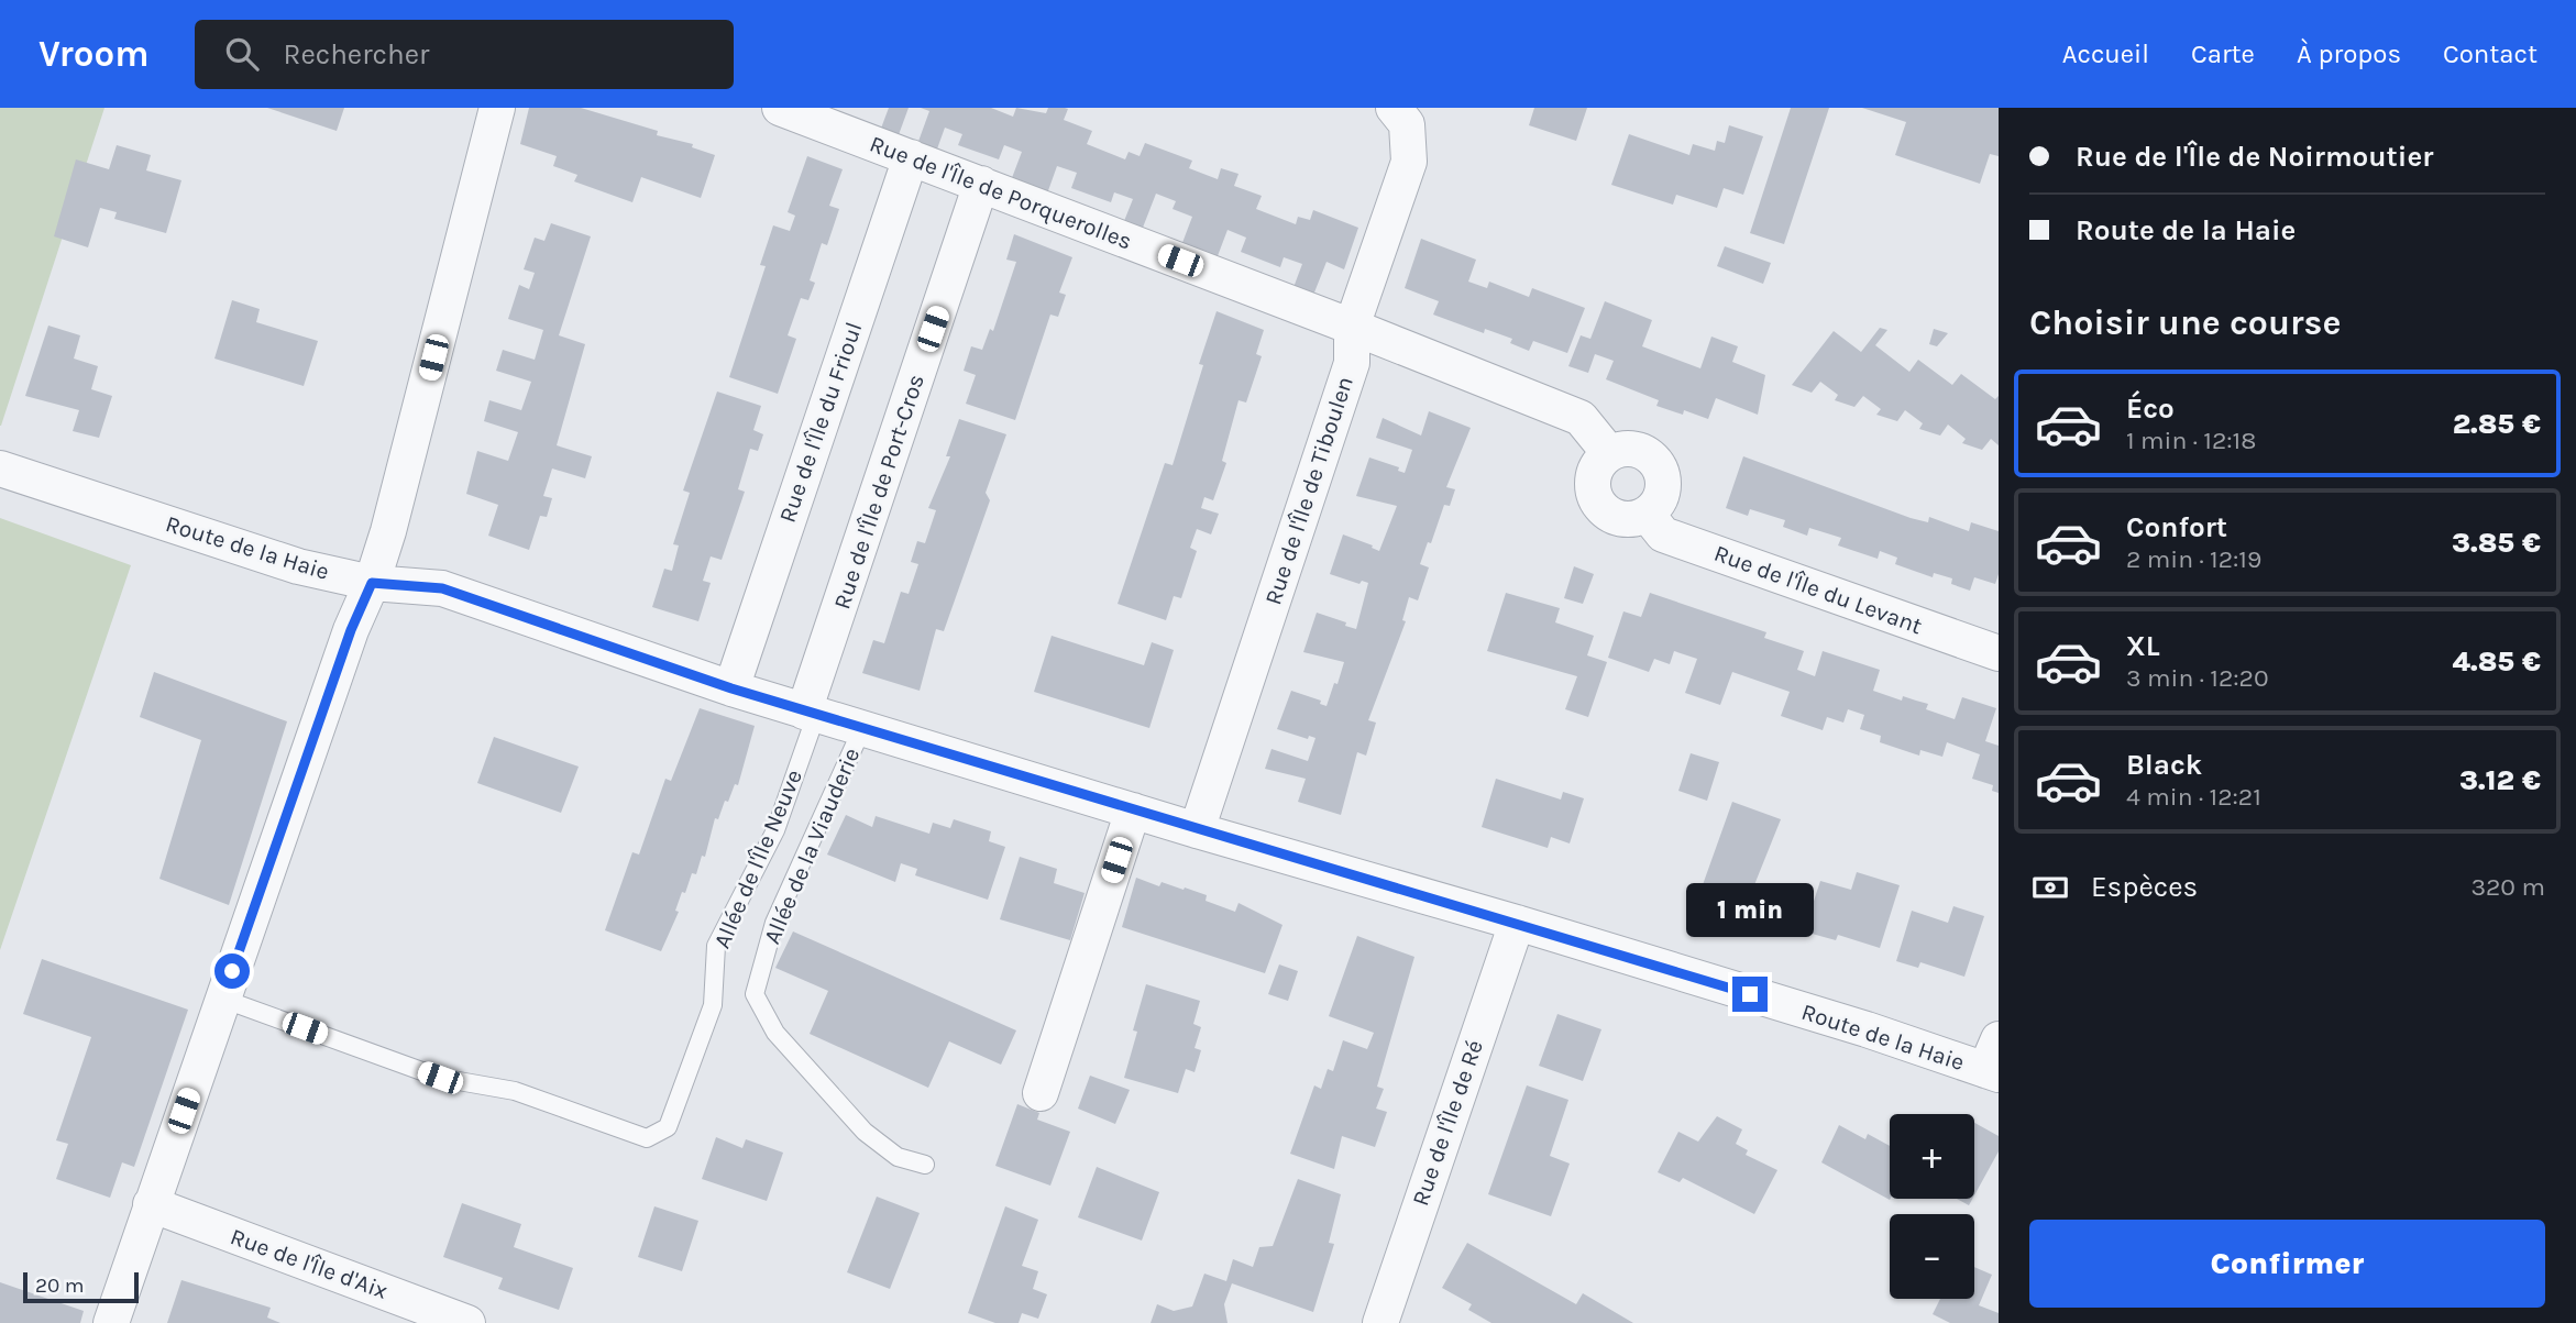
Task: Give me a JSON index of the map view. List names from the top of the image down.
{
  "streets": {
    "street": [
      "Rue de l'Île de Porquerolles",
      "Rue de l'Île du Frioul",
      "Rue de l'Île de Tiboulen",
      "Rue de l'Île de Port-Cros",
      "Route de la Haie",
      "Rue de l'Île du Levant",
      "Rue de l'Île de Ré",
      "Rue de l'Île d'Aix"
    ],
    "lane": ["Allée de la Viauderie", "Allée de l'Île Neuve"]
  },
  "crossings": [
    ["Rue de l'Île de Porquerolles", "Rue de l'Île du Frioul"],
    ["Rue de l'Île de Porquerolles", "Rue de l'Île de Tiboulen"],
    ["Rue de l'Île de Porquerolles", "Rue de l'Île de Port-Cros"],
    ["Rue de l'Île du Frioul", "Route de la Haie"],
    ["Rue de l'Île de Tiboulen", "Route de la Haie"],
    ["Rue de l'Île de Port-Cros", "Route de la Haie"],
    ["Rue de l'Île de Port-Cros", "Allée de l'Île Neuve"],
    ["Route de la Haie", "Allée de la Viauderie"],
    ["Route de la Haie", "Allée de l'Île Neuve"],
    ["Route de la Haie", "Rue de l'Île de Ré"]
  ],
  "scale_bar": "20 m",
  "page": {
    "header": "Vroom",
    "search": "Rechercher",
    "nav": [
      "Accueil",
      "Carte",
      "À propos",
      "Contact"
    ],
    "banner": ["Rue de l'Île de Noirmoutier", "Route de la Haie"],
    "heading": "Choisir une course",
    "list": [
      {
        "name": "Éco",
        "note": "1 min · 12:18",
        "value": "2.85 €"
      },
      {
        "name": "Confort",
        "note": "2 min · 12:19",
        "value": "3.85 €"
      },
      {
        "name": "XL",
        "note": "3 min · 12:20",
        "value": "4.85 €"
      },
      {
        "name": "Black",
        "note": "4 min · 12:21",
        "value": "3.12 €"
      }
    ],
    "pay": ["Espèces", "320 m"],
    "bubble": "1 min",
    "map_buttons": ["+", "−"],
    "buttons": "Confirmer",
    "scale": "20 m"
  }
}
